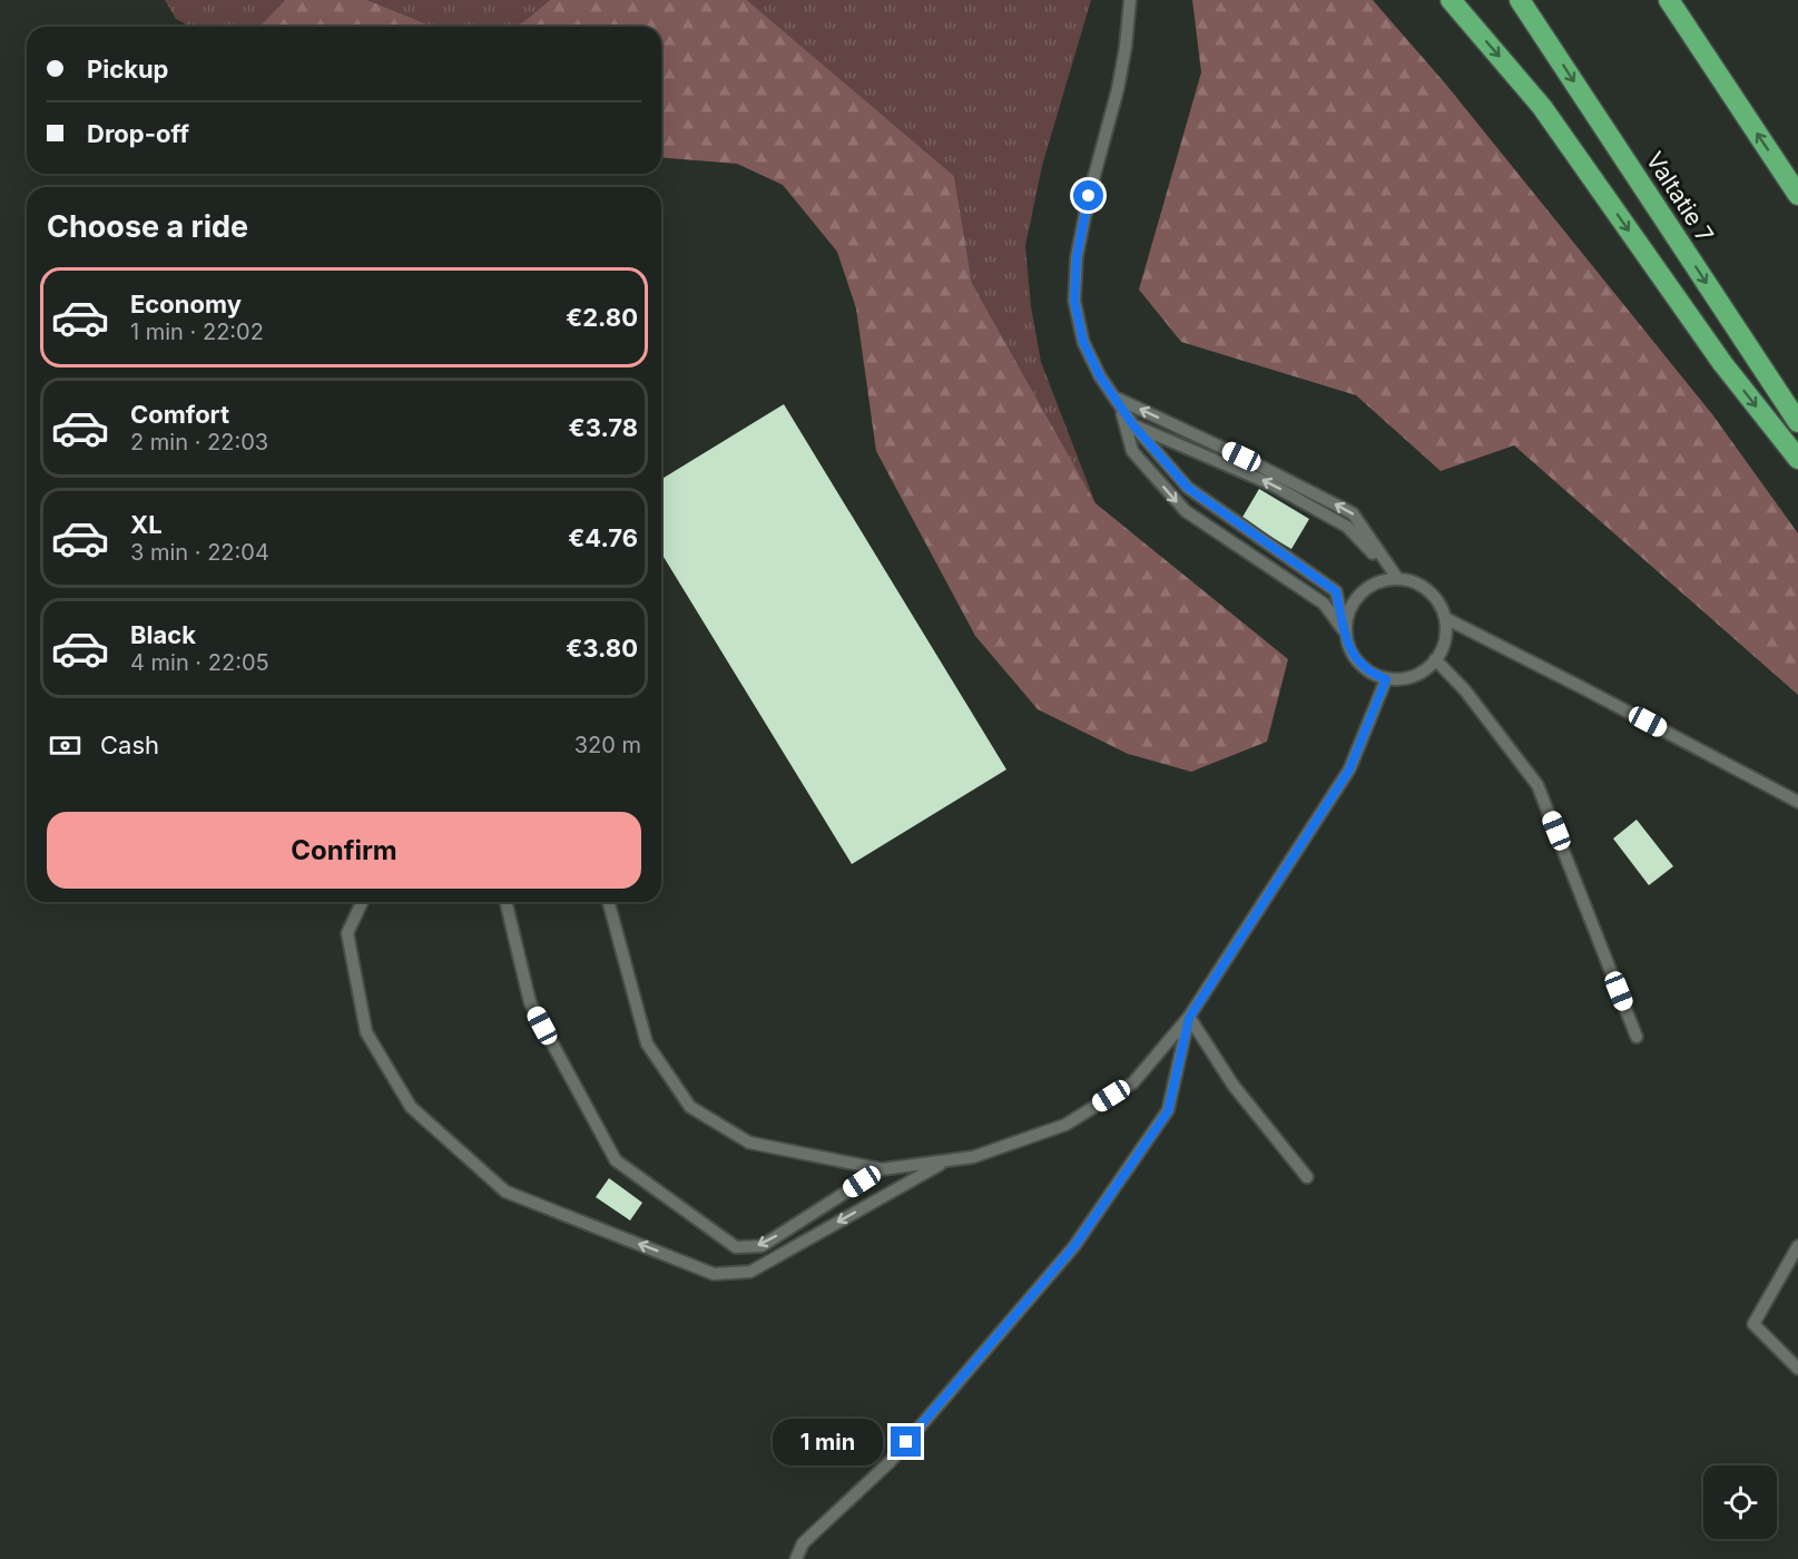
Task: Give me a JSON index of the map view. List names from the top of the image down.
{
  "streets": {
    "highway": ["Valtatie 7"]
  },
  "page": {
    "banner": ["Pickup", "Drop-off"],
    "heading": "Choose a ride",
    "list": [
      {
        "name": "Economy",
        "note": "1 min · 22:02",
        "value": "€2.80"
      },
      {
        "name": "Comfort",
        "note": "2 min · 22:03",
        "value": "€3.78"
      },
      {
        "name": "XL",
        "note": "3 min · 22:04",
        "value": "€4.76"
      },
      {
        "name": "Black",
        "note": "4 min · 22:05",
        "value": "€3.80"
      }
    ],
    "pay": ["Cash", "320 m"],
    "buttons": "Confirm",
    "bubble": "1 min"
  }
}
